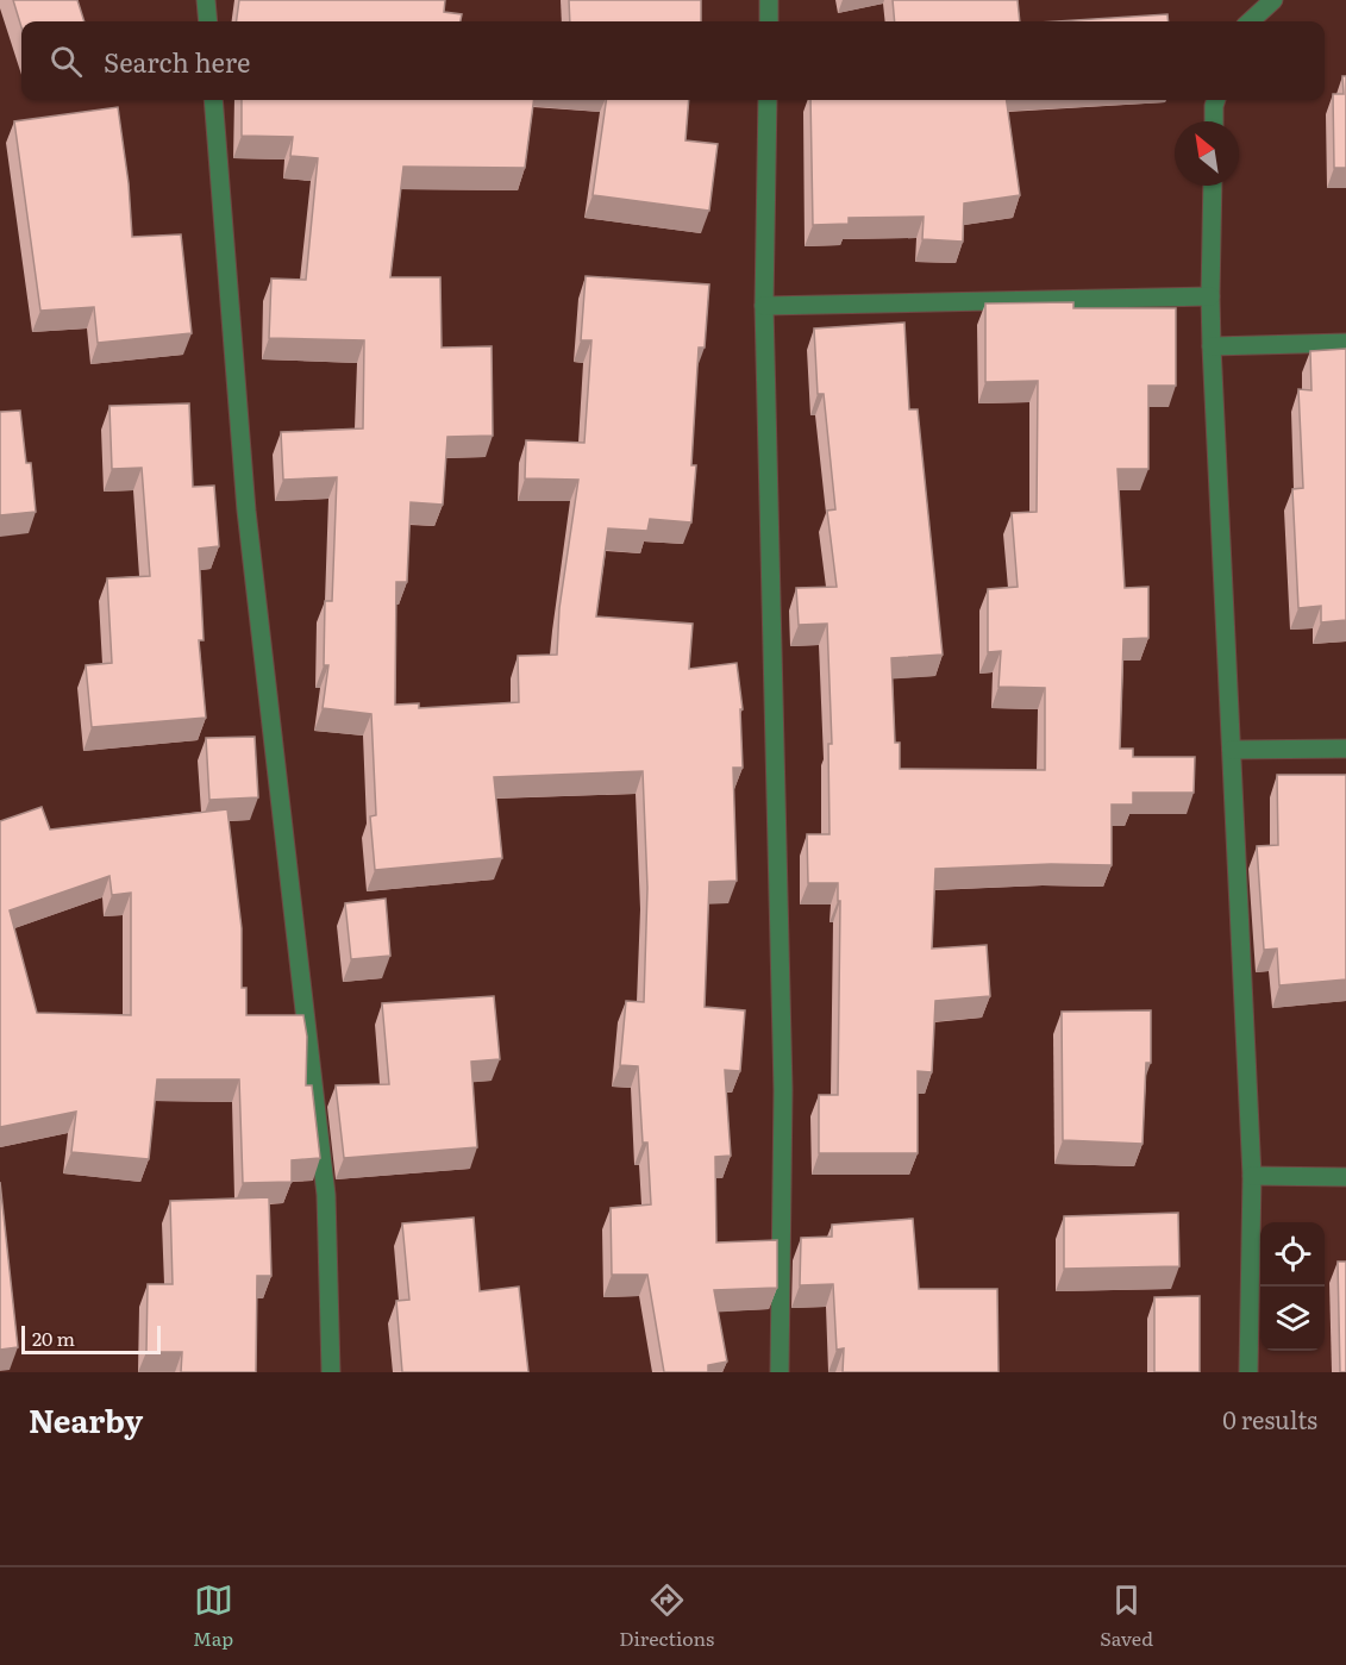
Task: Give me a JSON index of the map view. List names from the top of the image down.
{
  "scale_bar": "20 m",
  "north": "top left",
  "page": {
    "search": "Search here",
    "scale": "20 m",
    "heading": ["Nearby", "0 results"],
    "nav": ["Map", "Directions", "Saved"]
  }
}
